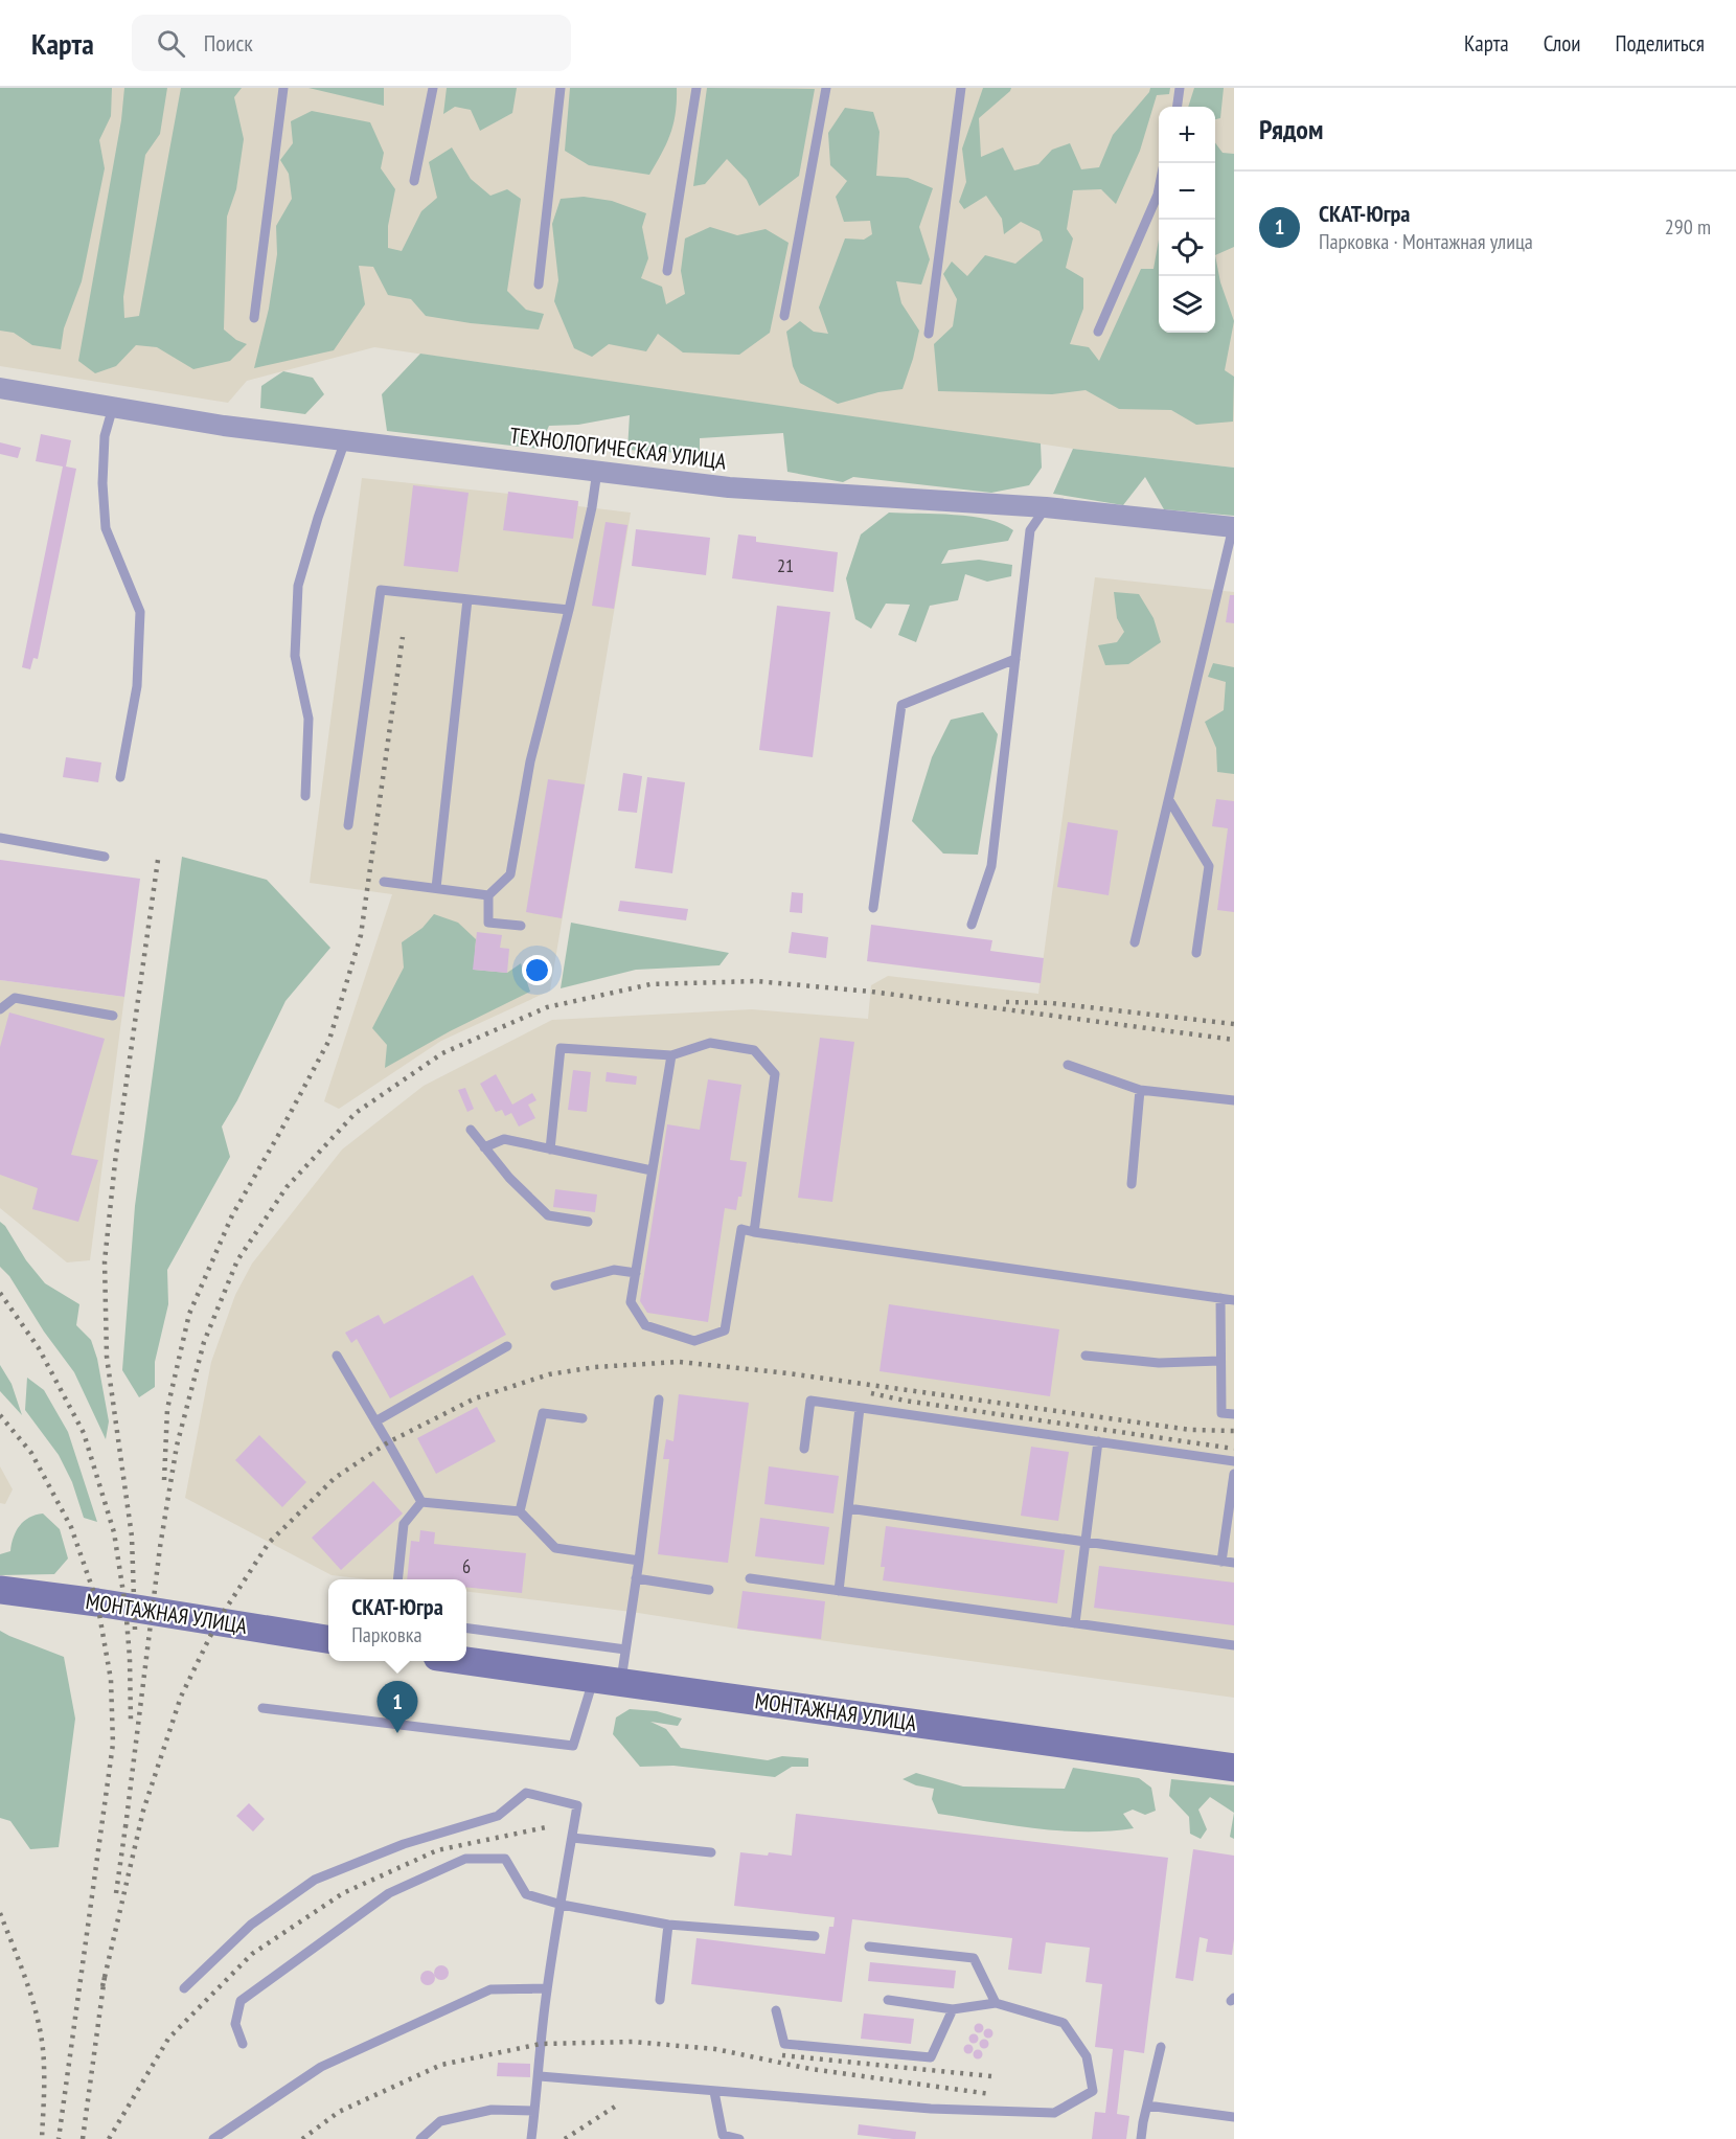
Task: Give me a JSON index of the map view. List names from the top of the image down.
{
  "streets": {
    "street": ["ТЕХНОЛОГИЧЕСКАЯ УЛИЦА", "МОНТАЖНАЯ УЛИЦА"]
  },
  "house_numbers": ["21", "6"],
  "page": {
    "header": "Карта",
    "search": "Поиск",
    "nav": ["Карта", "Слои", "Поделиться"],
    "heading": "Рядом",
    "map_buttons": ["+", "−"],
    "list": [
      {
        "mark": "1",
        "name": "СКАТ-Югра",
        "note": "Парковка · Монтажная улица",
        "value": "290 m"
      }
    ],
    "popup": ["СКАТ-Югра", "Парковка"],
    "pins": "1"
  }
}
